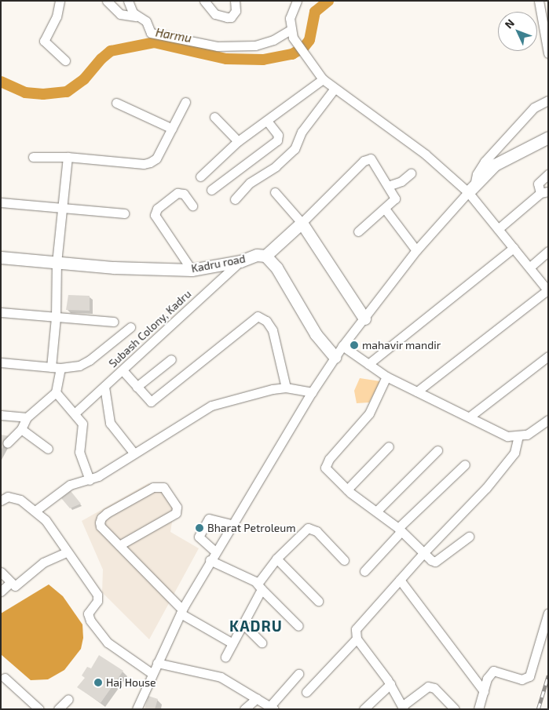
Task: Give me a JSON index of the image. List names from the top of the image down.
{
  "streets": {
    "main road": ["Kadru road"],
    "street": ["Subash Colony, Kadru"]
  },
  "crossings": [
    ["Kadru road", "Subash Colony, Kadru"]
  ],
  "districts": ["KADRU"],
  "water": ["Harmu"],
  "places": ["mahavir mandir", "Bharat Petroleum", "Haj House"],
  "north": "top left"
}
